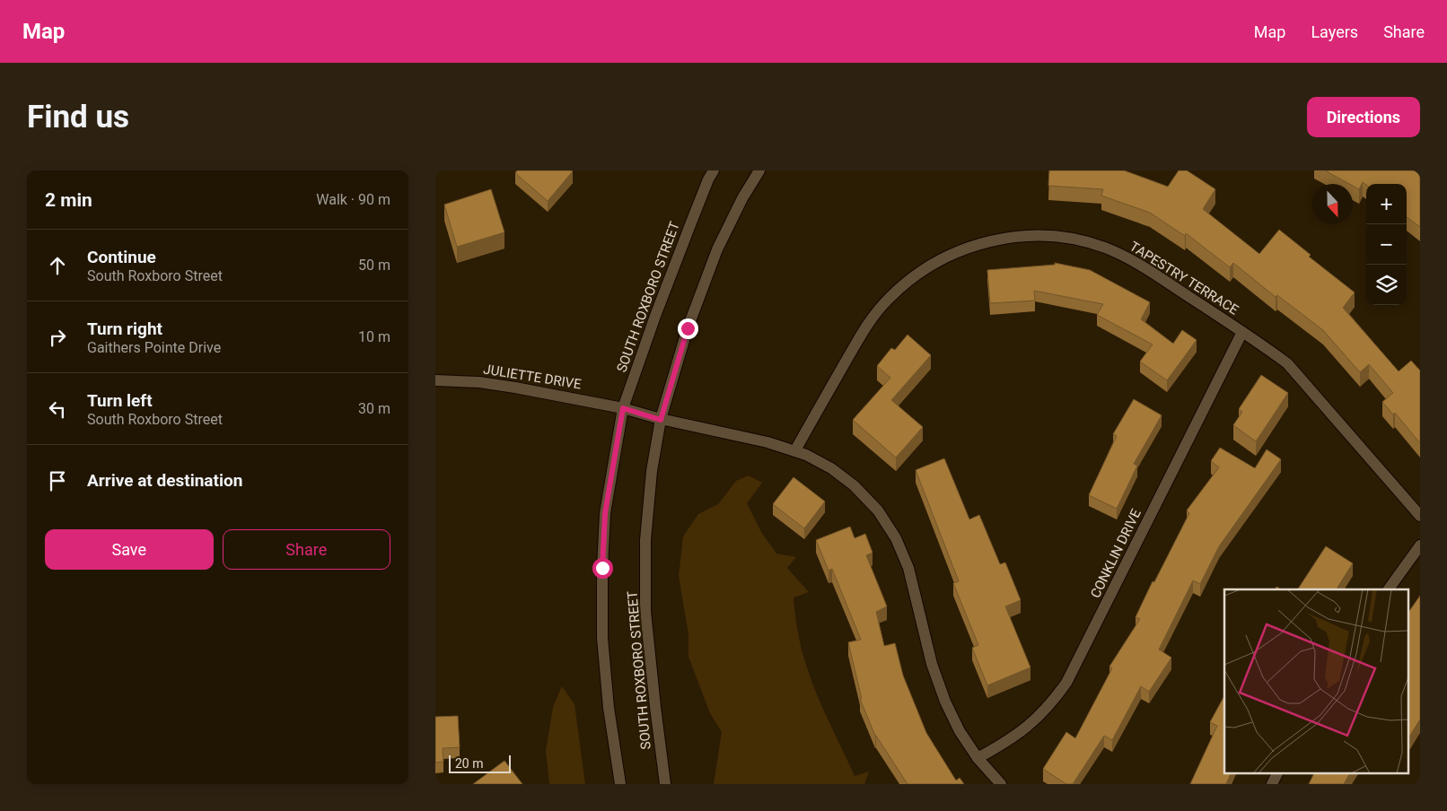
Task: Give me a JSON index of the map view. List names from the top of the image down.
{
  "streets": {
    "street": [
      "TAPESTRY TERRACE",
      "SOUTH ROXBORO STREET",
      "JULIETTE DRIVE",
      "CONKLIN DRIVE"
    ]
  },
  "crossings": [
    ["TAPESTRY TERRACE", "JULIETTE DRIVE"],
    ["TAPESTRY TERRACE", "CONKLIN DRIVE"],
    ["SOUTH ROXBORO STREET", "JULIETTE DRIVE"],
    ["JULIETTE DRIVE", "CONKLIN DRIVE"]
  ],
  "scale_bar": "20 m",
  "north": "bottom",
  "page": {
    "header": "Map",
    "nav": ["Map", "Layers", "Share"],
    "buttons": [
      "Directions",
      ["Save", "Share"]
    ],
    "title": "Find us",
    "heading": ["2 min", "Walk · 90 m"],
    "map_buttons": ["+", "−"],
    "list": [
      ["Continue", "South Roxboro Street", "50 m"],
      ["Turn right", "Gaithers Pointe Drive", "10 m"],
      ["Turn left", "South Roxboro Street", "30 m"],
      "Arrive at destination"
    ],
    "scale": "20 m"
  }
}
